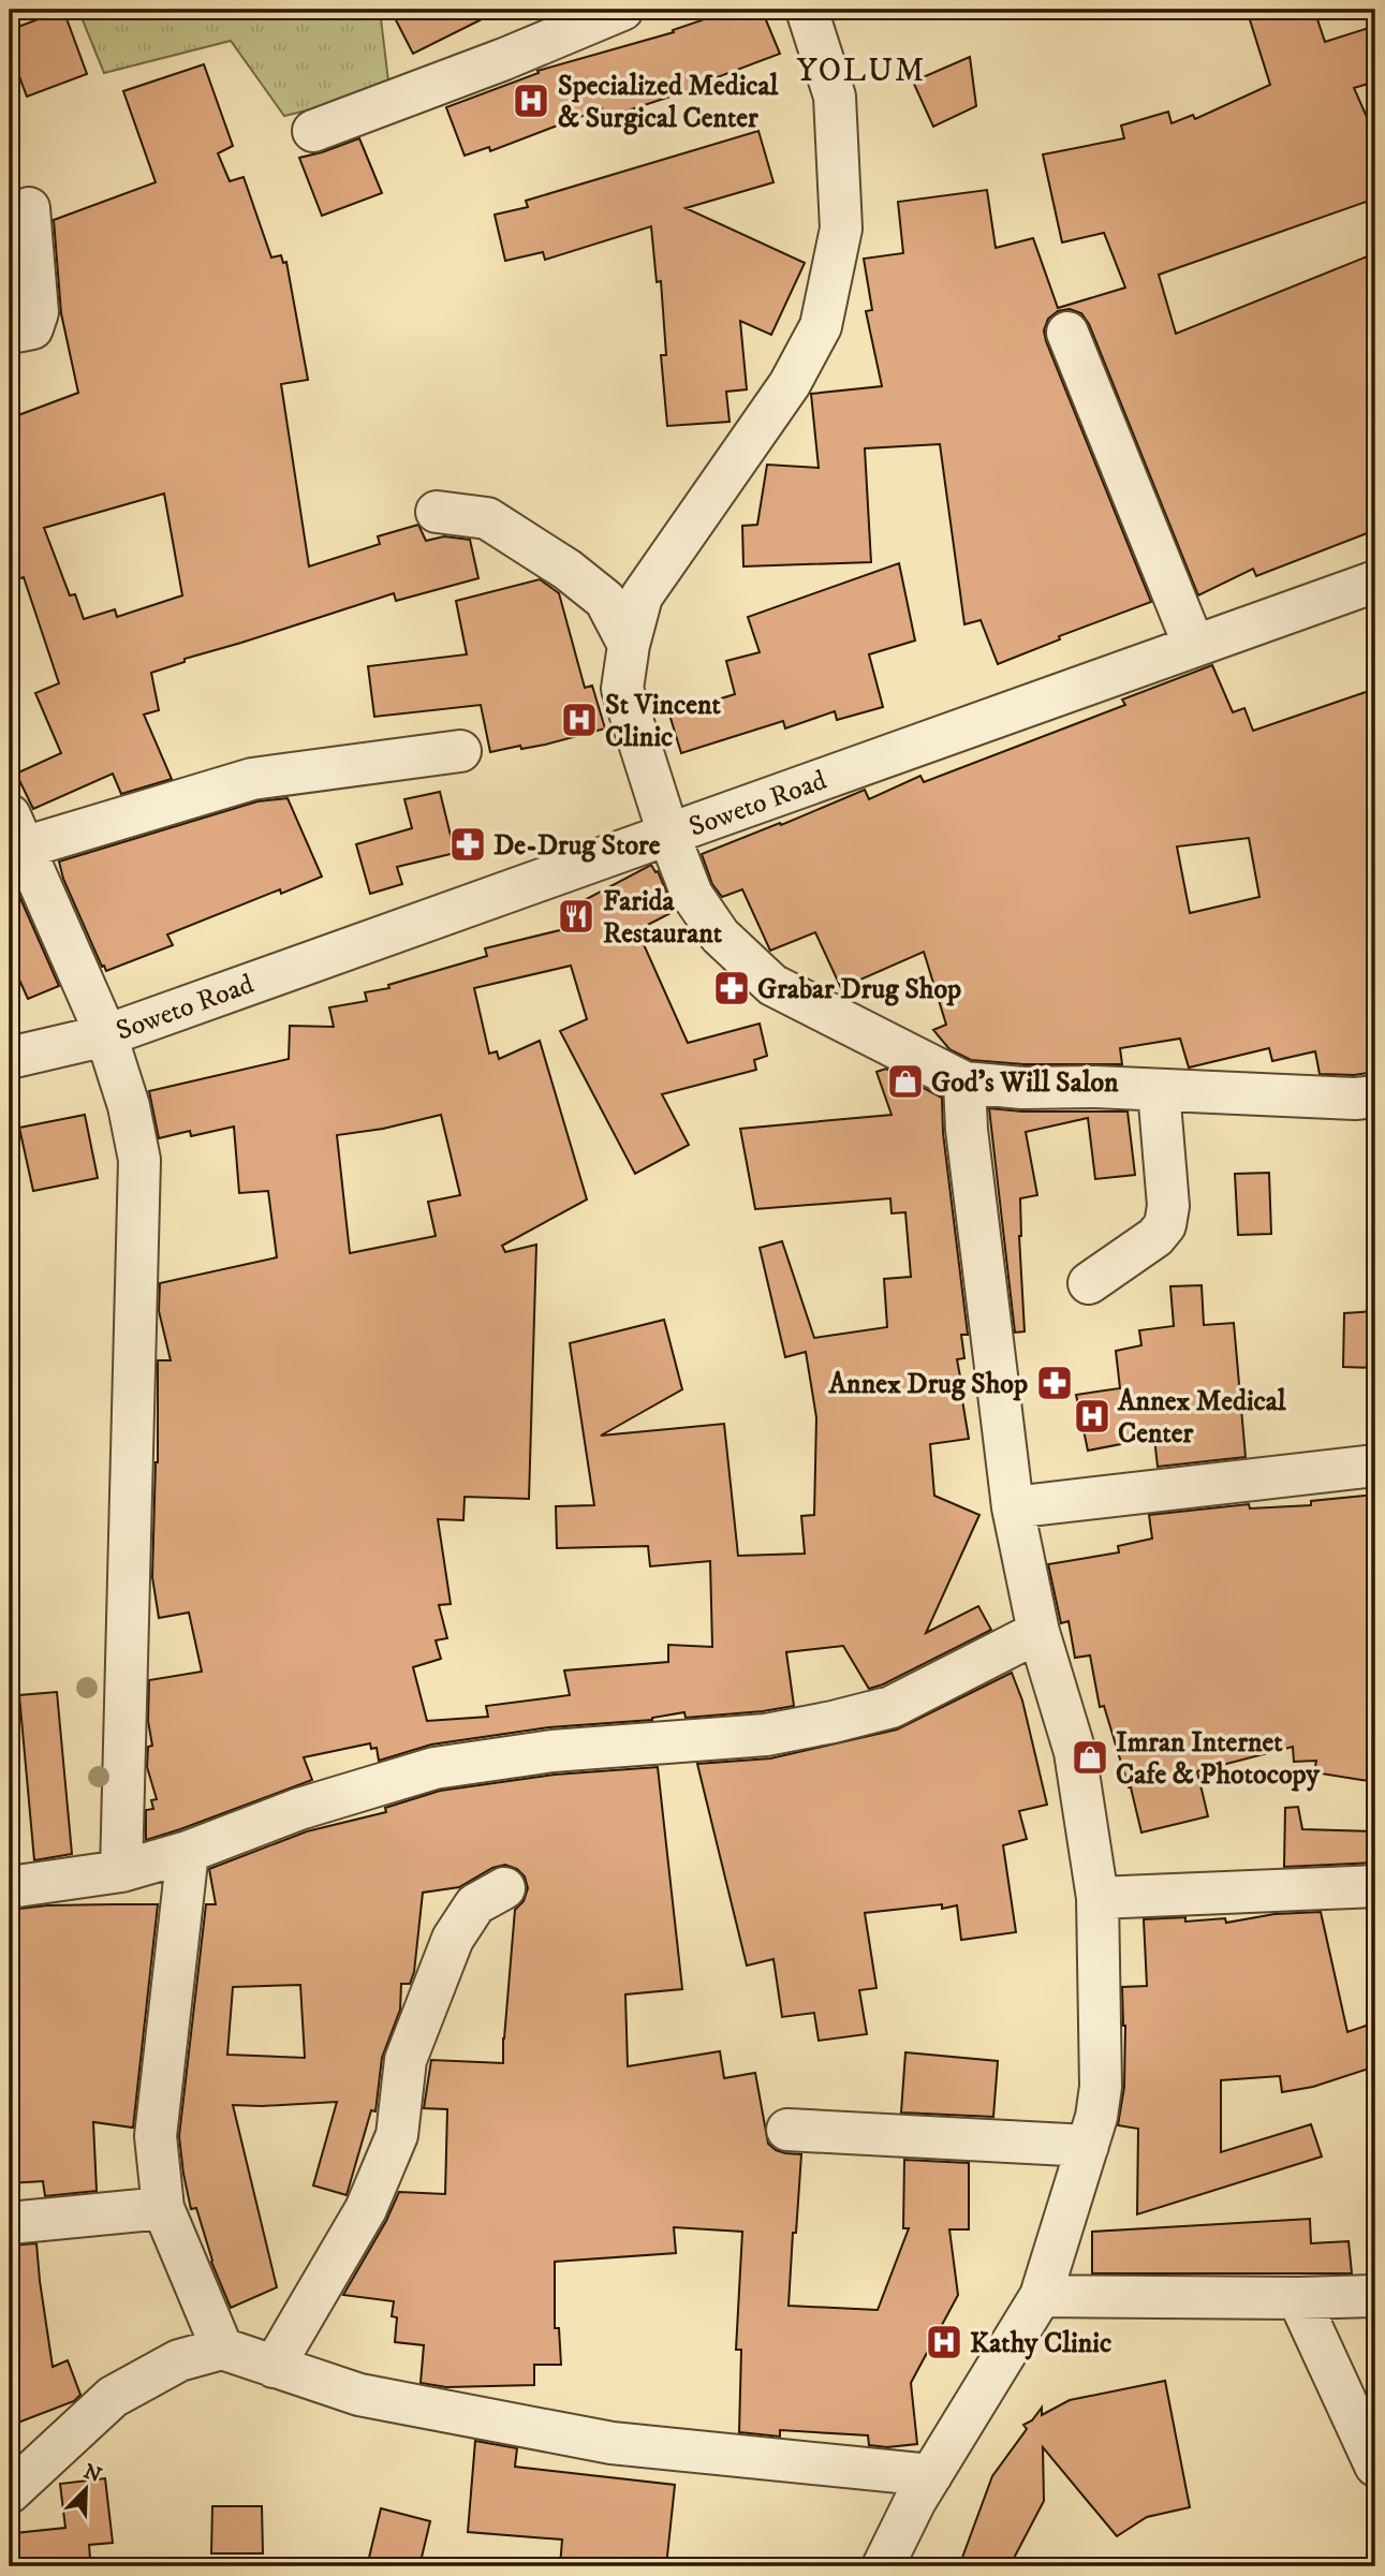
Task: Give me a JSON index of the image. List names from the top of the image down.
{
  "streets": {
    "street": ["Soweto Road"]
  },
  "districts": ["YOLUM"],
  "places": {
    "hospital": [
      "Specialized Medical & Surgical Center",
      "St Vincent Clinic",
      "Annex Medical Center",
      "Kathy Clinic"
    ],
    "pharmacy": ["De-Drug Store", "Grabar Drug Shop", "Annex Drug Shop"],
    "restaurant": ["Farida Restaurant"],
    "shop": ["God's Will Salon", "Imran Internet Cafe & Photocopy"]
  },
  "north": "top right"
}
